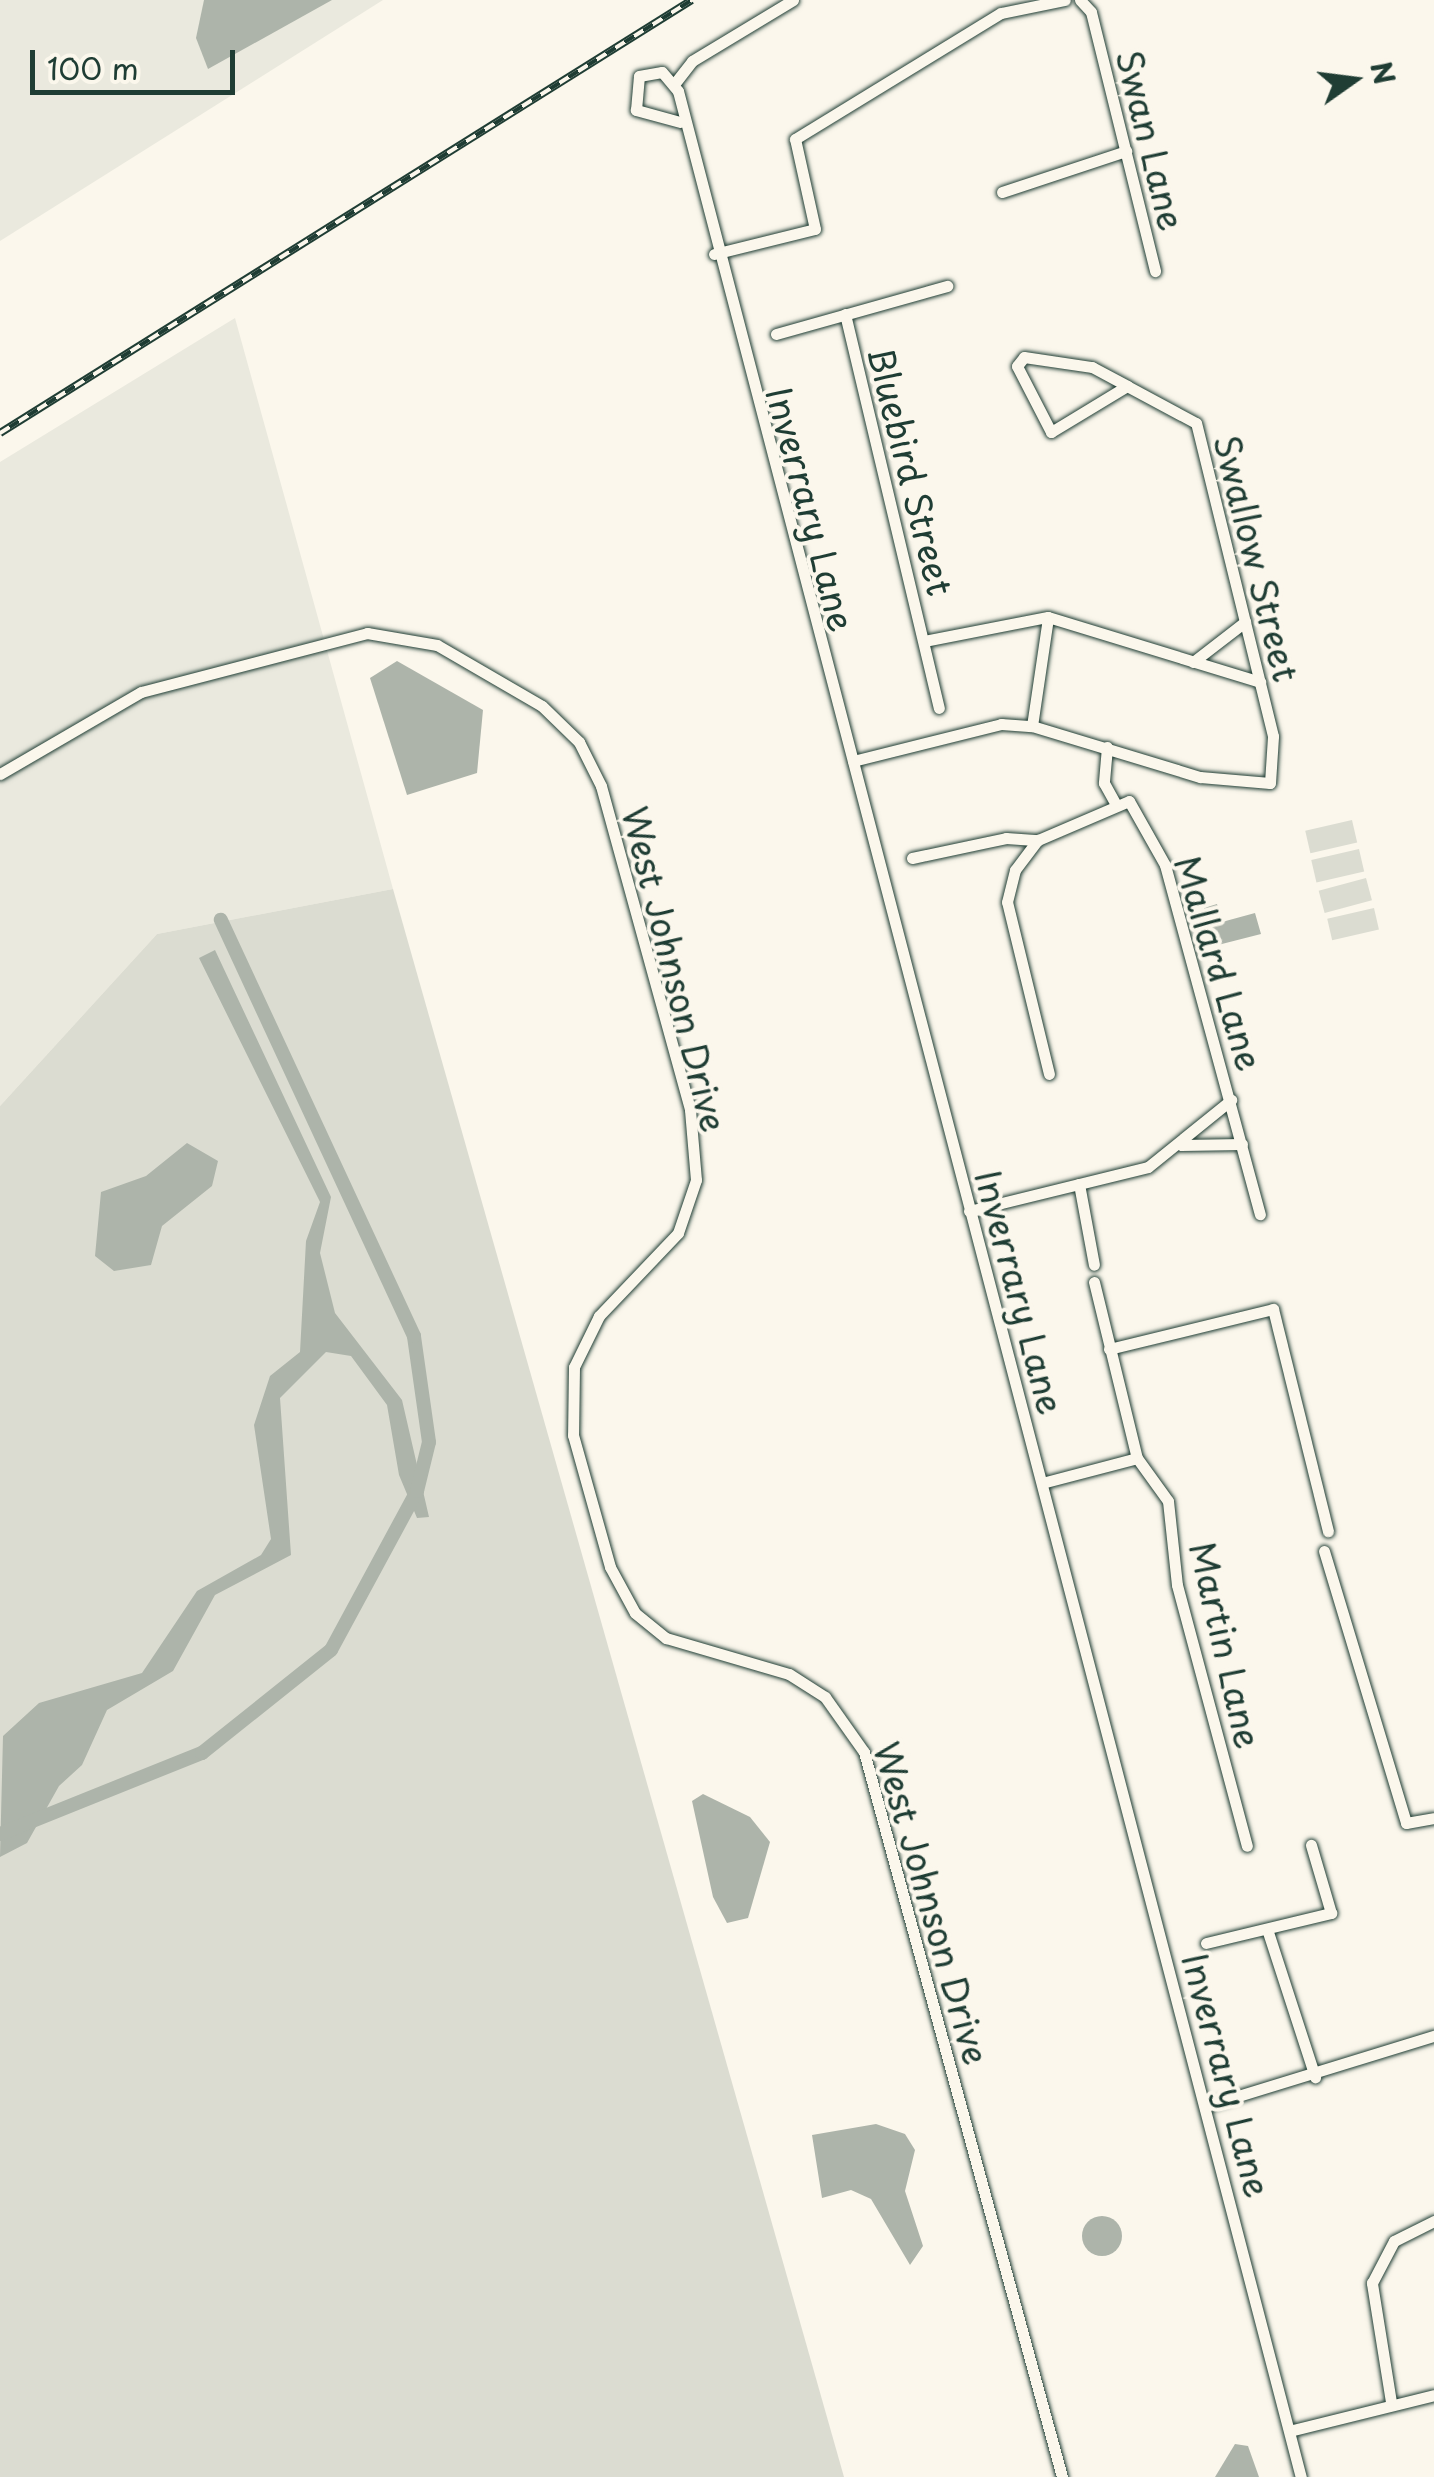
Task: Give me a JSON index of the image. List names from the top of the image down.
{
  "streets": {
    "street": [
      "Swan Lane",
      "Bluebird Street",
      "Inverrary Lane",
      "Swallow Street",
      "Mallard Lane",
      "West Johnson Drive",
      "Martin Lane"
    ]
  },
  "scale_bar": "100 m",
  "north": "right"
}
